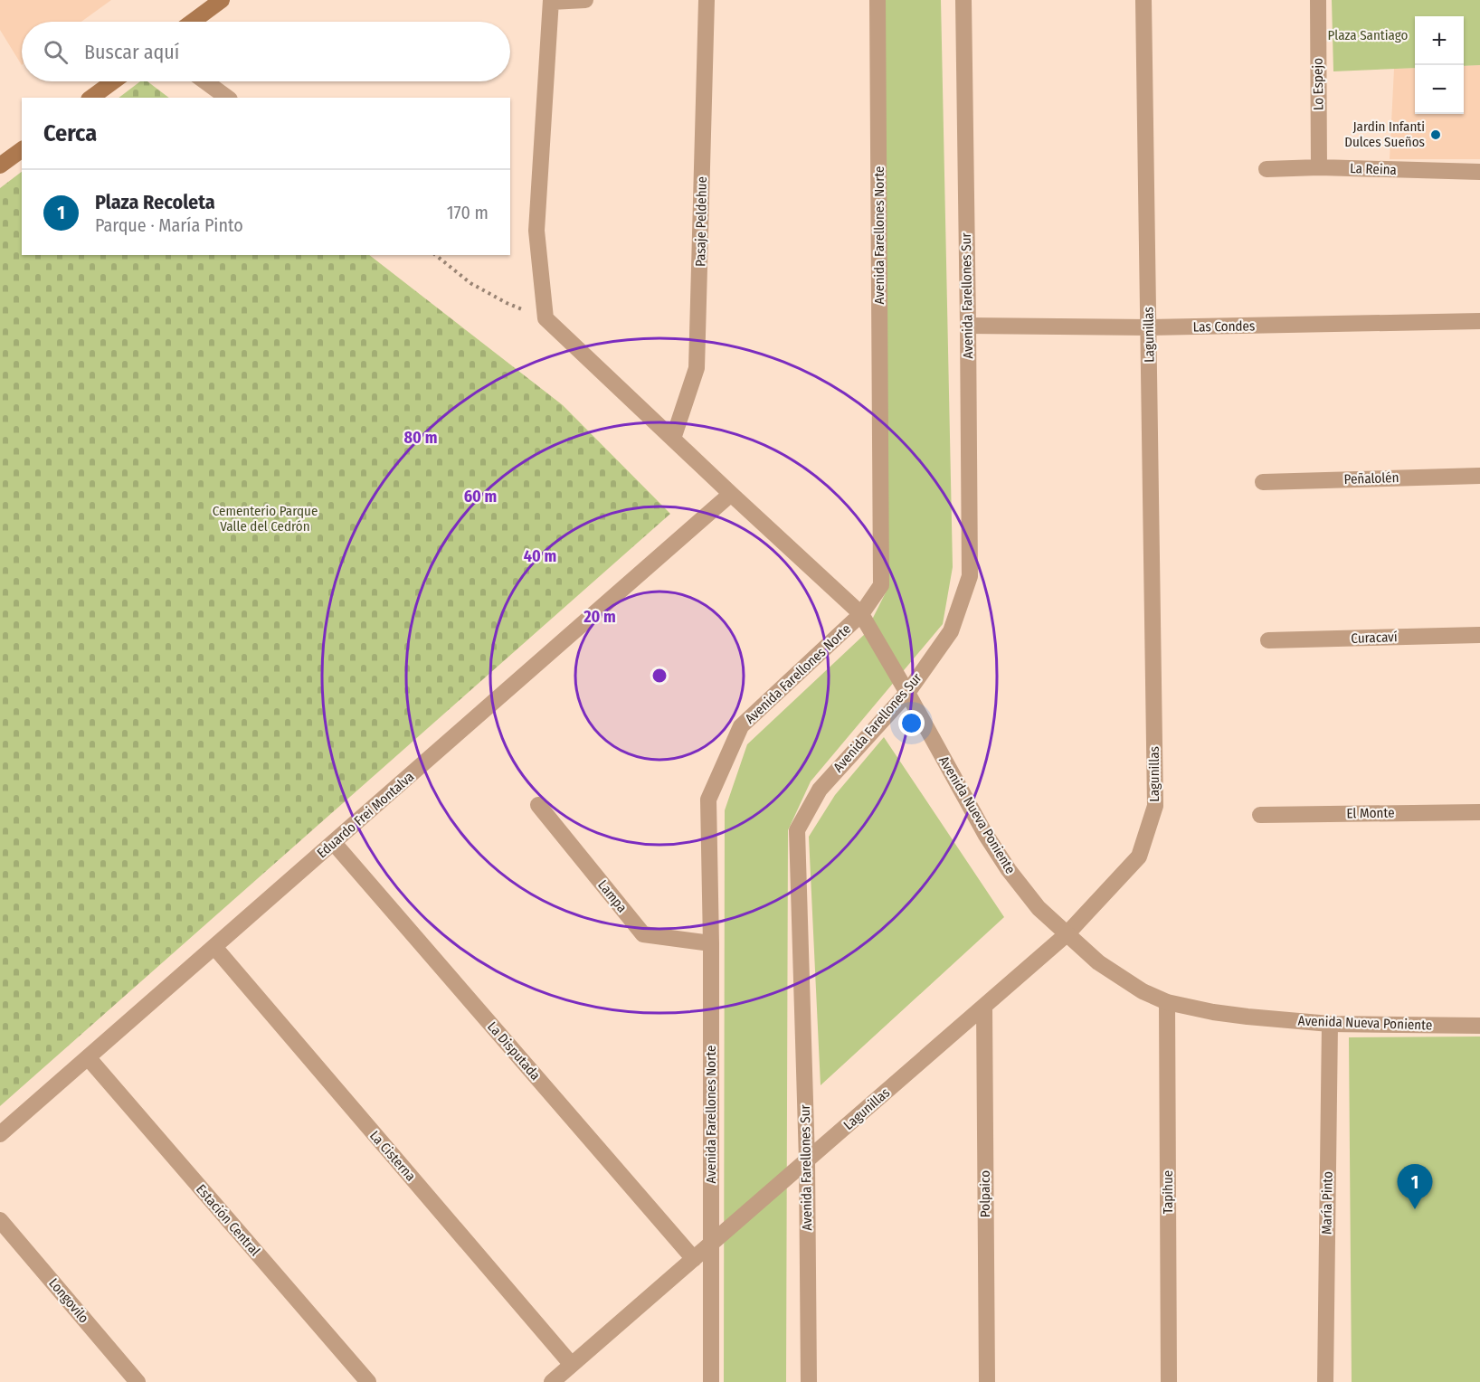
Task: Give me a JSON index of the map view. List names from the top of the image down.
{
  "streets": {
    "street": [
      "Lo Espejo",
      "La Reina",
      "Pasaje Peldehue",
      "Avenida Farellones Norte",
      "Avenida Farellones Sur",
      "Las Condes",
      "Lagunillas",
      "Peñalolén",
      "Curacaví",
      "El Monte",
      "Eduardo Frei Montalva",
      "Avenida Nueva Poniente",
      "Lampa",
      "La Disputada",
      "La Cisterna",
      "Tapihue",
      "Polpaico",
      "María Pinto",
      "Estación Central",
      "Longovilo"
    ]
  },
  "crossings": [
    ["Lo Espejo", "La Reina"],
    ["Pasaje Peldehue", "Avenida Nueva Poniente"],
    ["Avenida Farellones Norte", "Lagunillas"],
    ["Avenida Farellones Norte", "Avenida Nueva Poniente"],
    ["Avenida Farellones Norte", "Lampa"],
    ["Avenida Farellones Sur", "Las Condes"],
    ["Avenida Farellones Sur", "Lagunillas"],
    ["Avenida Farellones Sur", "Avenida Nueva Poniente"],
    ["Las Condes", "Lagunillas"],
    ["Lagunillas", "Avenida Nueva Poniente"],
    ["Lagunillas", "La Disputada"],
    ["Lagunillas", "La Cisterna"],
    ["Lagunillas", "Polpaico"],
    ["Eduardo Frei Montalva", "Avenida Nueva Poniente"],
    ["Eduardo Frei Montalva", "La Disputada"],
    ["Eduardo Frei Montalva", "La Cisterna"],
    ["Eduardo Frei Montalva", "Estación Central"],
    ["Avenida Nueva Poniente", "Tapihue"],
    ["Avenida Nueva Poniente", "María Pinto"]
  ],
  "parks": ["Plaza Santiago", "Cementerio Parque Valle del Cedrón"],
  "places": ["Jardin Infanti Dulces Sueños"],
  "page": {
    "map_buttons": ["+", "−"],
    "search": "Buscar aquí",
    "heading": "Cerca",
    "list": [
      {
        "mark": "1",
        "name": "Plaza Recoleta",
        "note": "Parque · María Pinto",
        "value": "170 m"
      }
    ],
    "pins": "1"
  },
  "rings": [
    "80 m",
    "60 m",
    "40 m",
    "20 m"
  ]
}
